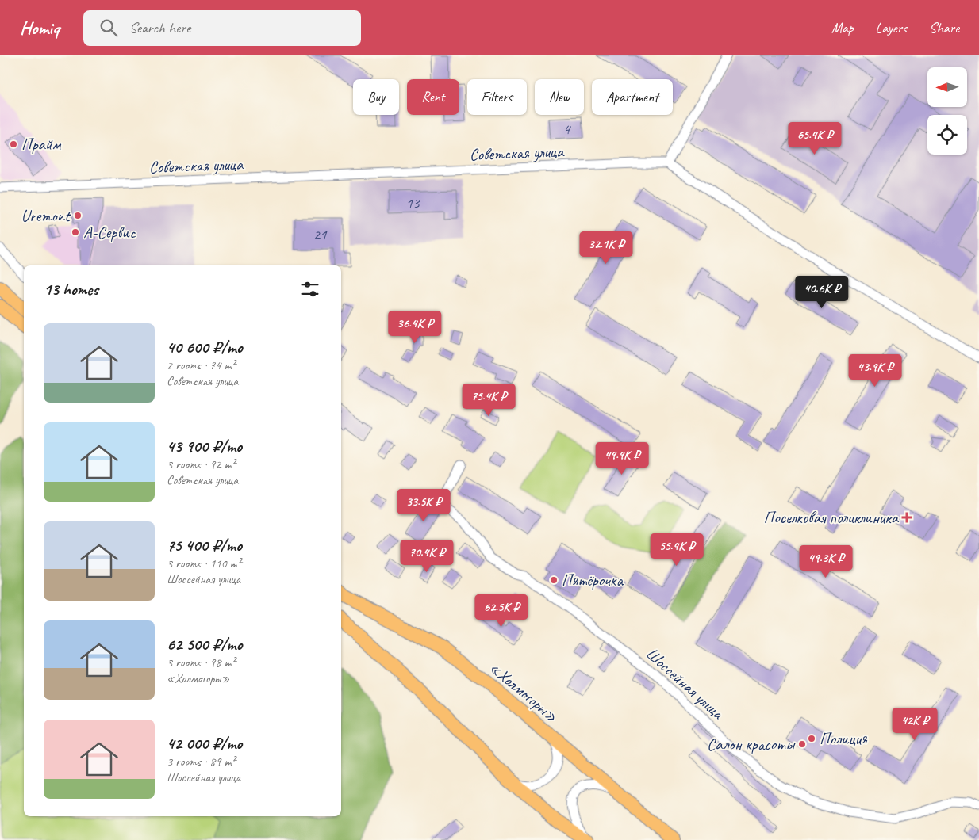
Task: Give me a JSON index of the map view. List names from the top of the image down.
{
  "streets": {
    "highway": ["«Холмогоры»"],
    "street": ["Советская улица", "Шоссейная улица"]
  },
  "places": {
    "other": [
      "Прайм",
      "Uremont",
      "А-Сервис",
      "Пятёрочка",
      "Полиция",
      "Салон красоты"
    ],
    "health": ["Поселковая поликлиника"]
  },
  "house_numbers": ["4", "13", "21"],
  "north": "left",
  "page": {
    "header": "Homiq",
    "search": "Search here",
    "nav": ["Map", "Layers", "Share"],
    "chip": [
      "Buy",
      "Rent",
      "Filters",
      "New",
      "Apartment"
    ],
    "price": [
      "65.4K ₽",
      "32.1K ₽",
      "40.6K ₽",
      "36.4K ₽",
      "43.9K ₽",
      "75.4K ₽",
      "49.9K ₽",
      "33.5K ₽",
      "55.4K ₽",
      "70.4K ₽",
      "49.3K ₽",
      "62.5K ₽",
      "42K ₽"
    ],
    "heading": "13 homes",
    "list": [
      {
        "name": "40 600 ₽/mo",
        "note": "2 rooms · 74 m² · Советская улица"
      },
      {
        "name": "43 900 ₽/mo",
        "note": "3 rooms · 92 m² · Советская улица"
      },
      {
        "name": "75 400 ₽/mo",
        "note": "3 rooms · 110 m² · Шоссейная улица"
      },
      {
        "name": "62 500 ₽/mo",
        "note": "3 rooms · 98 m² · «Холмогоры»"
      },
      {
        "name": "42 000 ₽/mo",
        "note": "3 rooms · 89 m² · Шоссейная улица"
      }
    ]
  }
}
